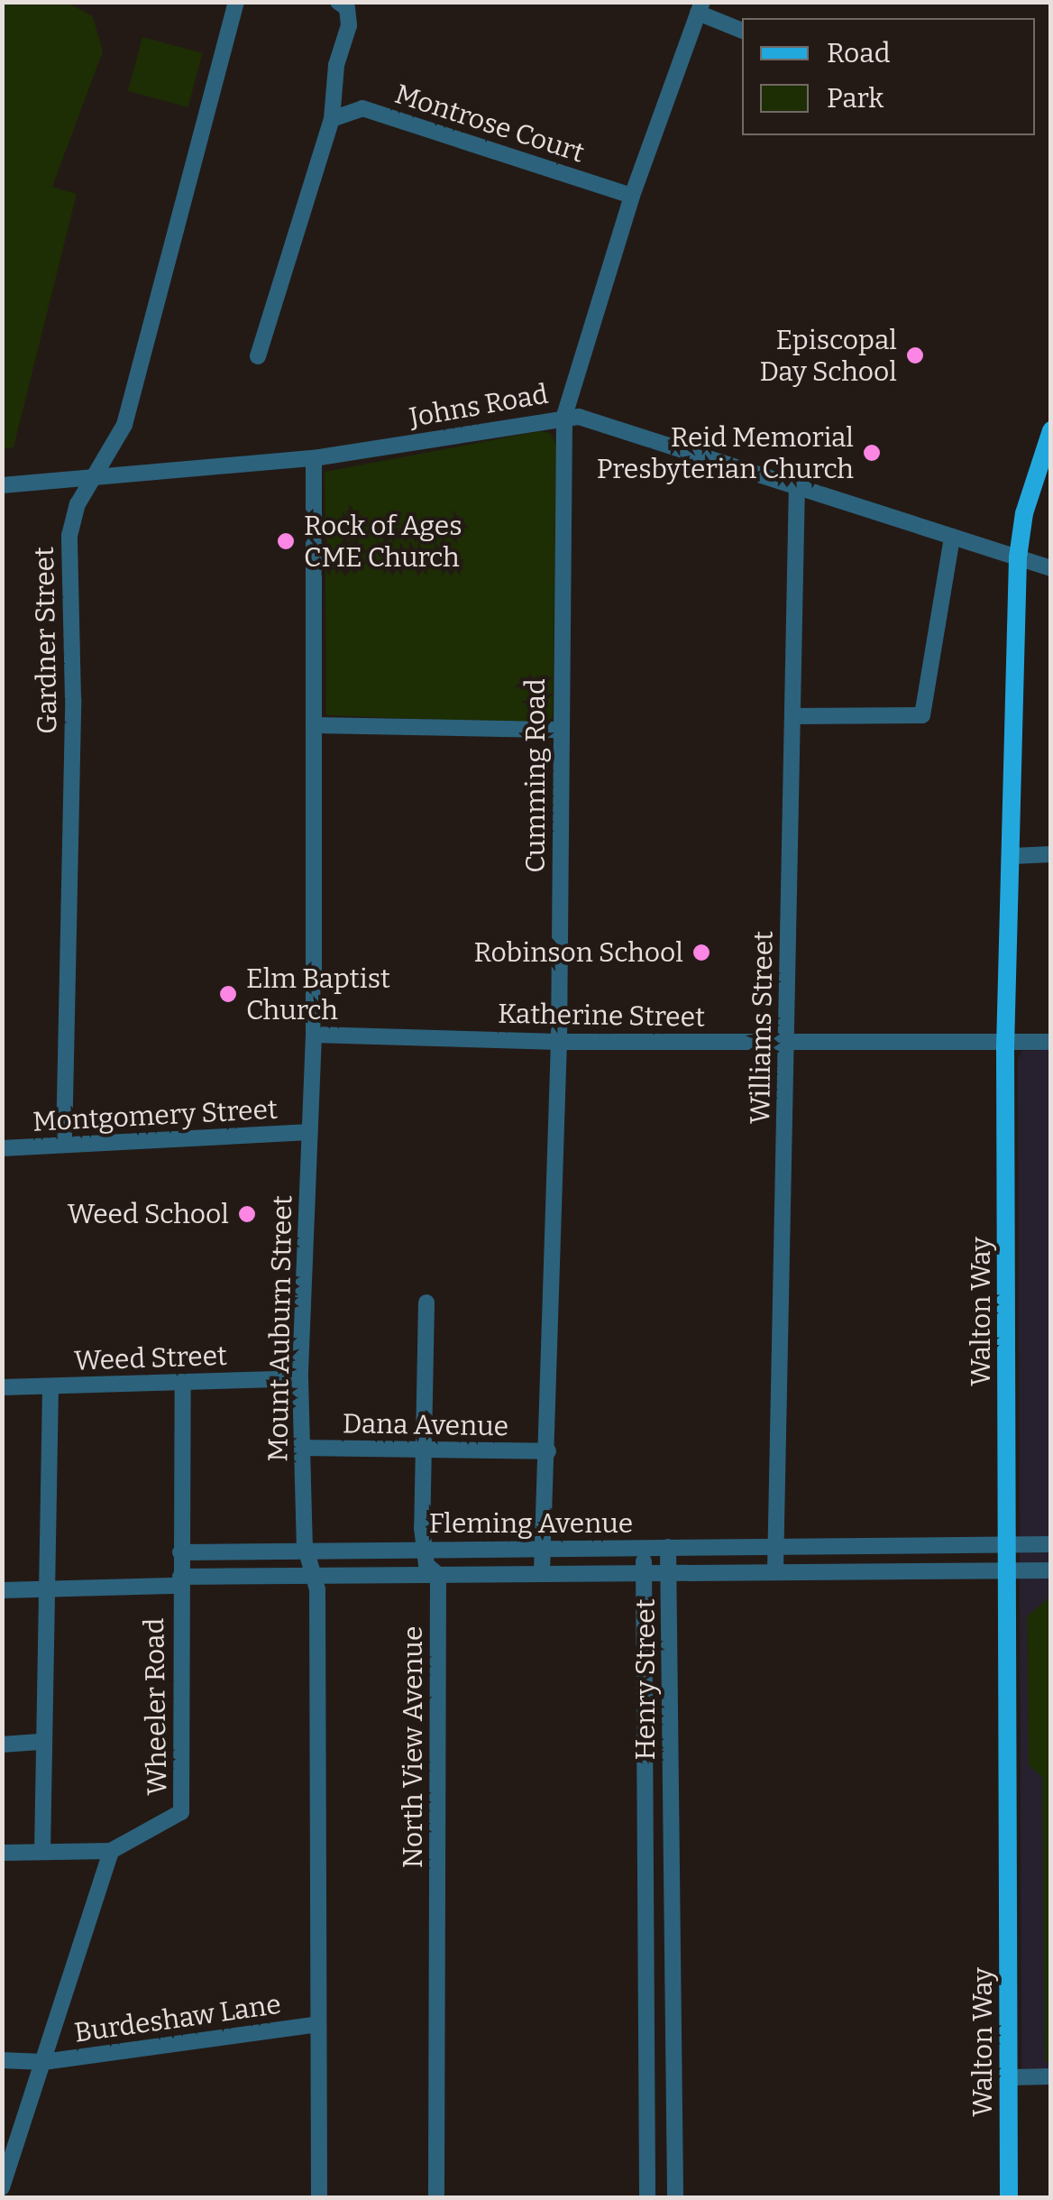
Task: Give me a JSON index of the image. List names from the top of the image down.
{
  "streets": {
    "main road": ["Walton Way"],
    "street": [
      "Montrose Court",
      "Johns Road",
      "Gardner Street",
      "Cumming Road",
      "Katherine Street",
      "Williams Street",
      "Montgomery Street",
      "Mount Auburn Street",
      "Weed Street",
      "Dana Avenue",
      "Fleming Avenue",
      "Henry Street",
      "Wheeler Road",
      "North View Avenue",
      "Burdeshaw Lane"
    ]
  },
  "crossings": [
    ["Montrose Court", "Cumming Road"],
    ["Johns Road", "Gardner Street"],
    ["Johns Road", "Cumming Road"],
    ["Johns Road", "Williams Street"],
    ["Johns Road", "Walton Way"],
    ["Johns Road", "Mount Auburn Street"],
    ["Gardner Street", "Montgomery Street"],
    ["Cumming Road", "Katherine Street"],
    ["Cumming Road", "Dana Avenue"],
    ["Cumming Road", "Fleming Avenue"],
    ["Katherine Street", "Williams Street"],
    ["Katherine Street", "Walton Way"],
    ["Katherine Street", "Mount Auburn Street"],
    ["Williams Street", "Fleming Avenue"],
    ["Montgomery Street", "Mount Auburn Street"],
    ["Walton Way", "Fleming Avenue"],
    ["Mount Auburn Street", "Weed Street"],
    ["Mount Auburn Street", "Dana Avenue"],
    ["Mount Auburn Street", "Fleming Avenue"],
    ["Mount Auburn Street", "Burdeshaw Lane"],
    ["Weed Street", "Wheeler Road"],
    ["Dana Avenue", "North View Avenue"],
    ["Fleming Avenue", "Henry Street"],
    ["Fleming Avenue", "Wheeler Road"],
    ["Fleming Avenue", "North View Avenue"]
  ],
  "places": [
    "Episcopal Day School",
    "Reid Memorial Presbyterian Church",
    "Rock of Ages CME Church",
    "Robinson School",
    "Elm Baptist Church",
    "Weed School"
  ],
  "legend": ["Road", "Park"]
}
